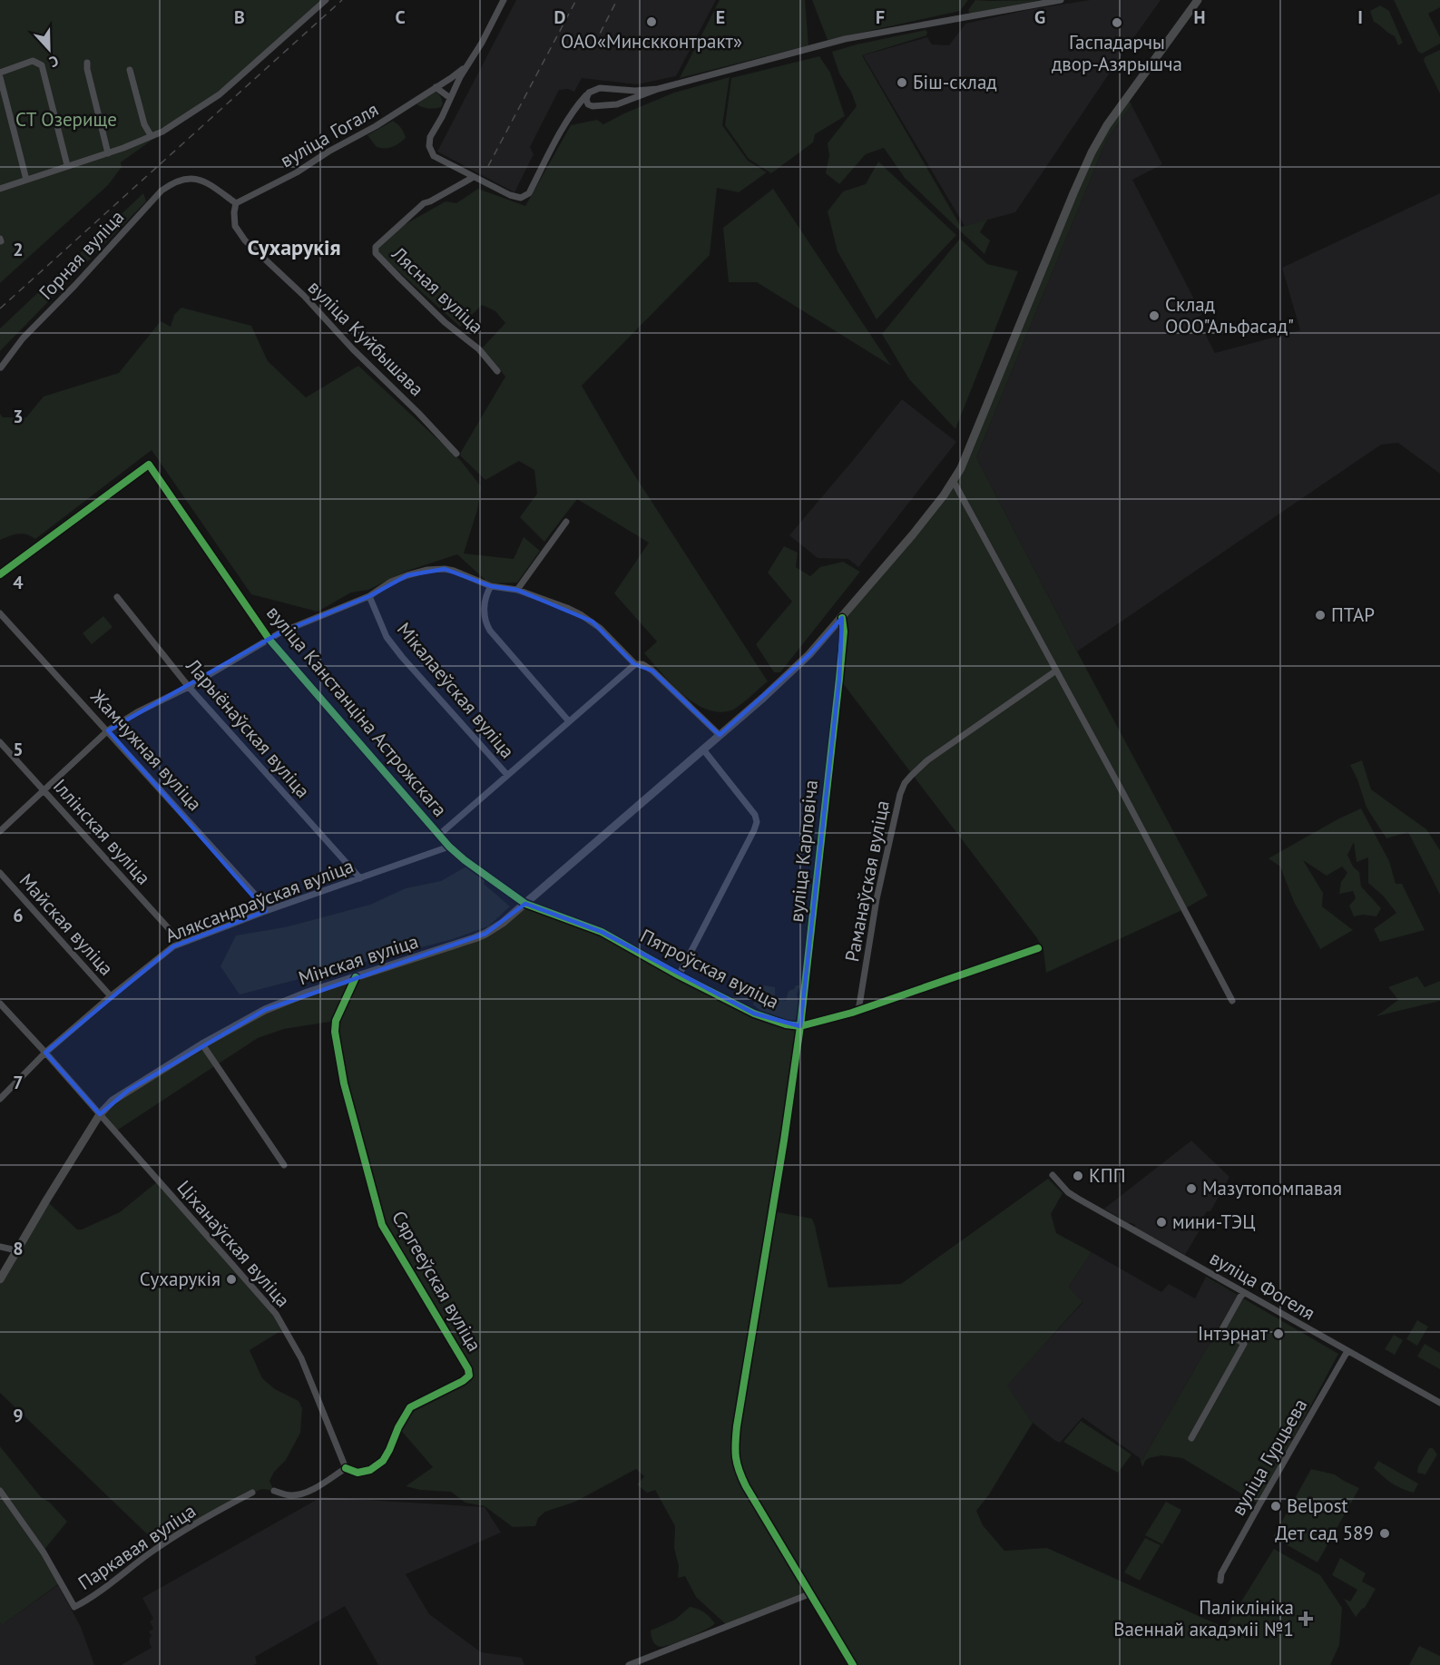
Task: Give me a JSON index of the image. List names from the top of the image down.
{
  "streets": {
    "main road": ["Мінская вуліца"],
    "street": [
      "вуліца Гогаля",
      "Горная вуліца",
      "Лясная вуліца",
      "вуліца Куйбышава",
      "Мікалаеўская вуліца",
      "вуліца Канстанціна Астрожскага",
      "Ларыёнаўская вуліца",
      "Жамчужная вуліца",
      "Іллінская вуліца",
      "вуліца Карповіча",
      "Раманаўская вуліца",
      "Аляксандраўская вуліца",
      "Майская вуліца",
      "Пятроўская вуліца",
      "Ціханаўская вуліца",
      "Сяргееўская вуліца",
      "вуліца Фогеля",
      "вуліца Гурцьева",
      "Паркавая вуліца"
    ]
  },
  "crossings": [
    ["вуліца Гогаля", "Горная вуліца"],
    ["вуліца Гогаля", "Лясная вуліца"],
    ["вуліца Гогаля", "вуліца Куйбышава"],
    ["Горная вуліца", "вуліца Куйбышава"],
    ["вуліца Канстанціна Астрожскага", "Аляксандраўская вуліца"],
    ["вуліца Канстанціна Астрожскага", "Мінская вуліца"],
    ["вуліца Канстанціна Астрожскага", "Пятроўская вуліца"],
    ["Ларыёнаўская вуліца", "Аляксандраўская вуліца"],
    ["Жамчужная вуліца", "Аляксандраўская вуліца"],
    ["Іллінская вуліца", "Аляксандраўская вуліца"],
    ["вуліца Карповіча", "Мінская вуліца"],
    ["вуліца Карповіча", "Пятроўская вуліца"],
    ["Раманаўская вуліца", "Пятроўская вуліца"],
    ["Аляксандраўская вуліца", "Майская вуліца"],
    ["Аляксандраўская вуліца", "Ціханаўская вуліца"],
    ["Мінская вуліца", "Пятроўская вуліца"],
    ["Мінская вуліца", "Ціханаўская вуліца"],
    ["Мінская вуліца", "Сяргееўская вуліца"],
    ["Ціханаўская вуліца", "Сяргееўская вуліца"],
    ["вуліца Фогеля", "вуліца Гурцьева"]
  ],
  "districts": ["Сухарукія"],
  "parks": ["СТ Озерище"],
  "places": {
    "other": [
      "ОАО«Минскконтракт»",
      "Гаспадарчы двор-Азярышча",
      "Біш-склад",
      "Склад ООО\"Альфасад\"",
      "ПТАР",
      "КПП",
      "Мазутопомпавая",
      "мини-ТЭЦ",
      "Сухарукія",
      "Інтэрнат",
      "Belpost",
      "Дет сад 589"
    ],
    "health": ["Паліклініка Ваеннай акадэміі №1"]
  },
  "north": "bottom",
  "grid": {
    "columns": [
      "B",
      "C",
      "D",
      "E",
      "F",
      "G",
      "H",
      "I"
    ],
    "rows": [
      "2",
      "3",
      "4",
      "5",
      "6",
      "7",
      "8",
      "9"
    ]
  }
}
